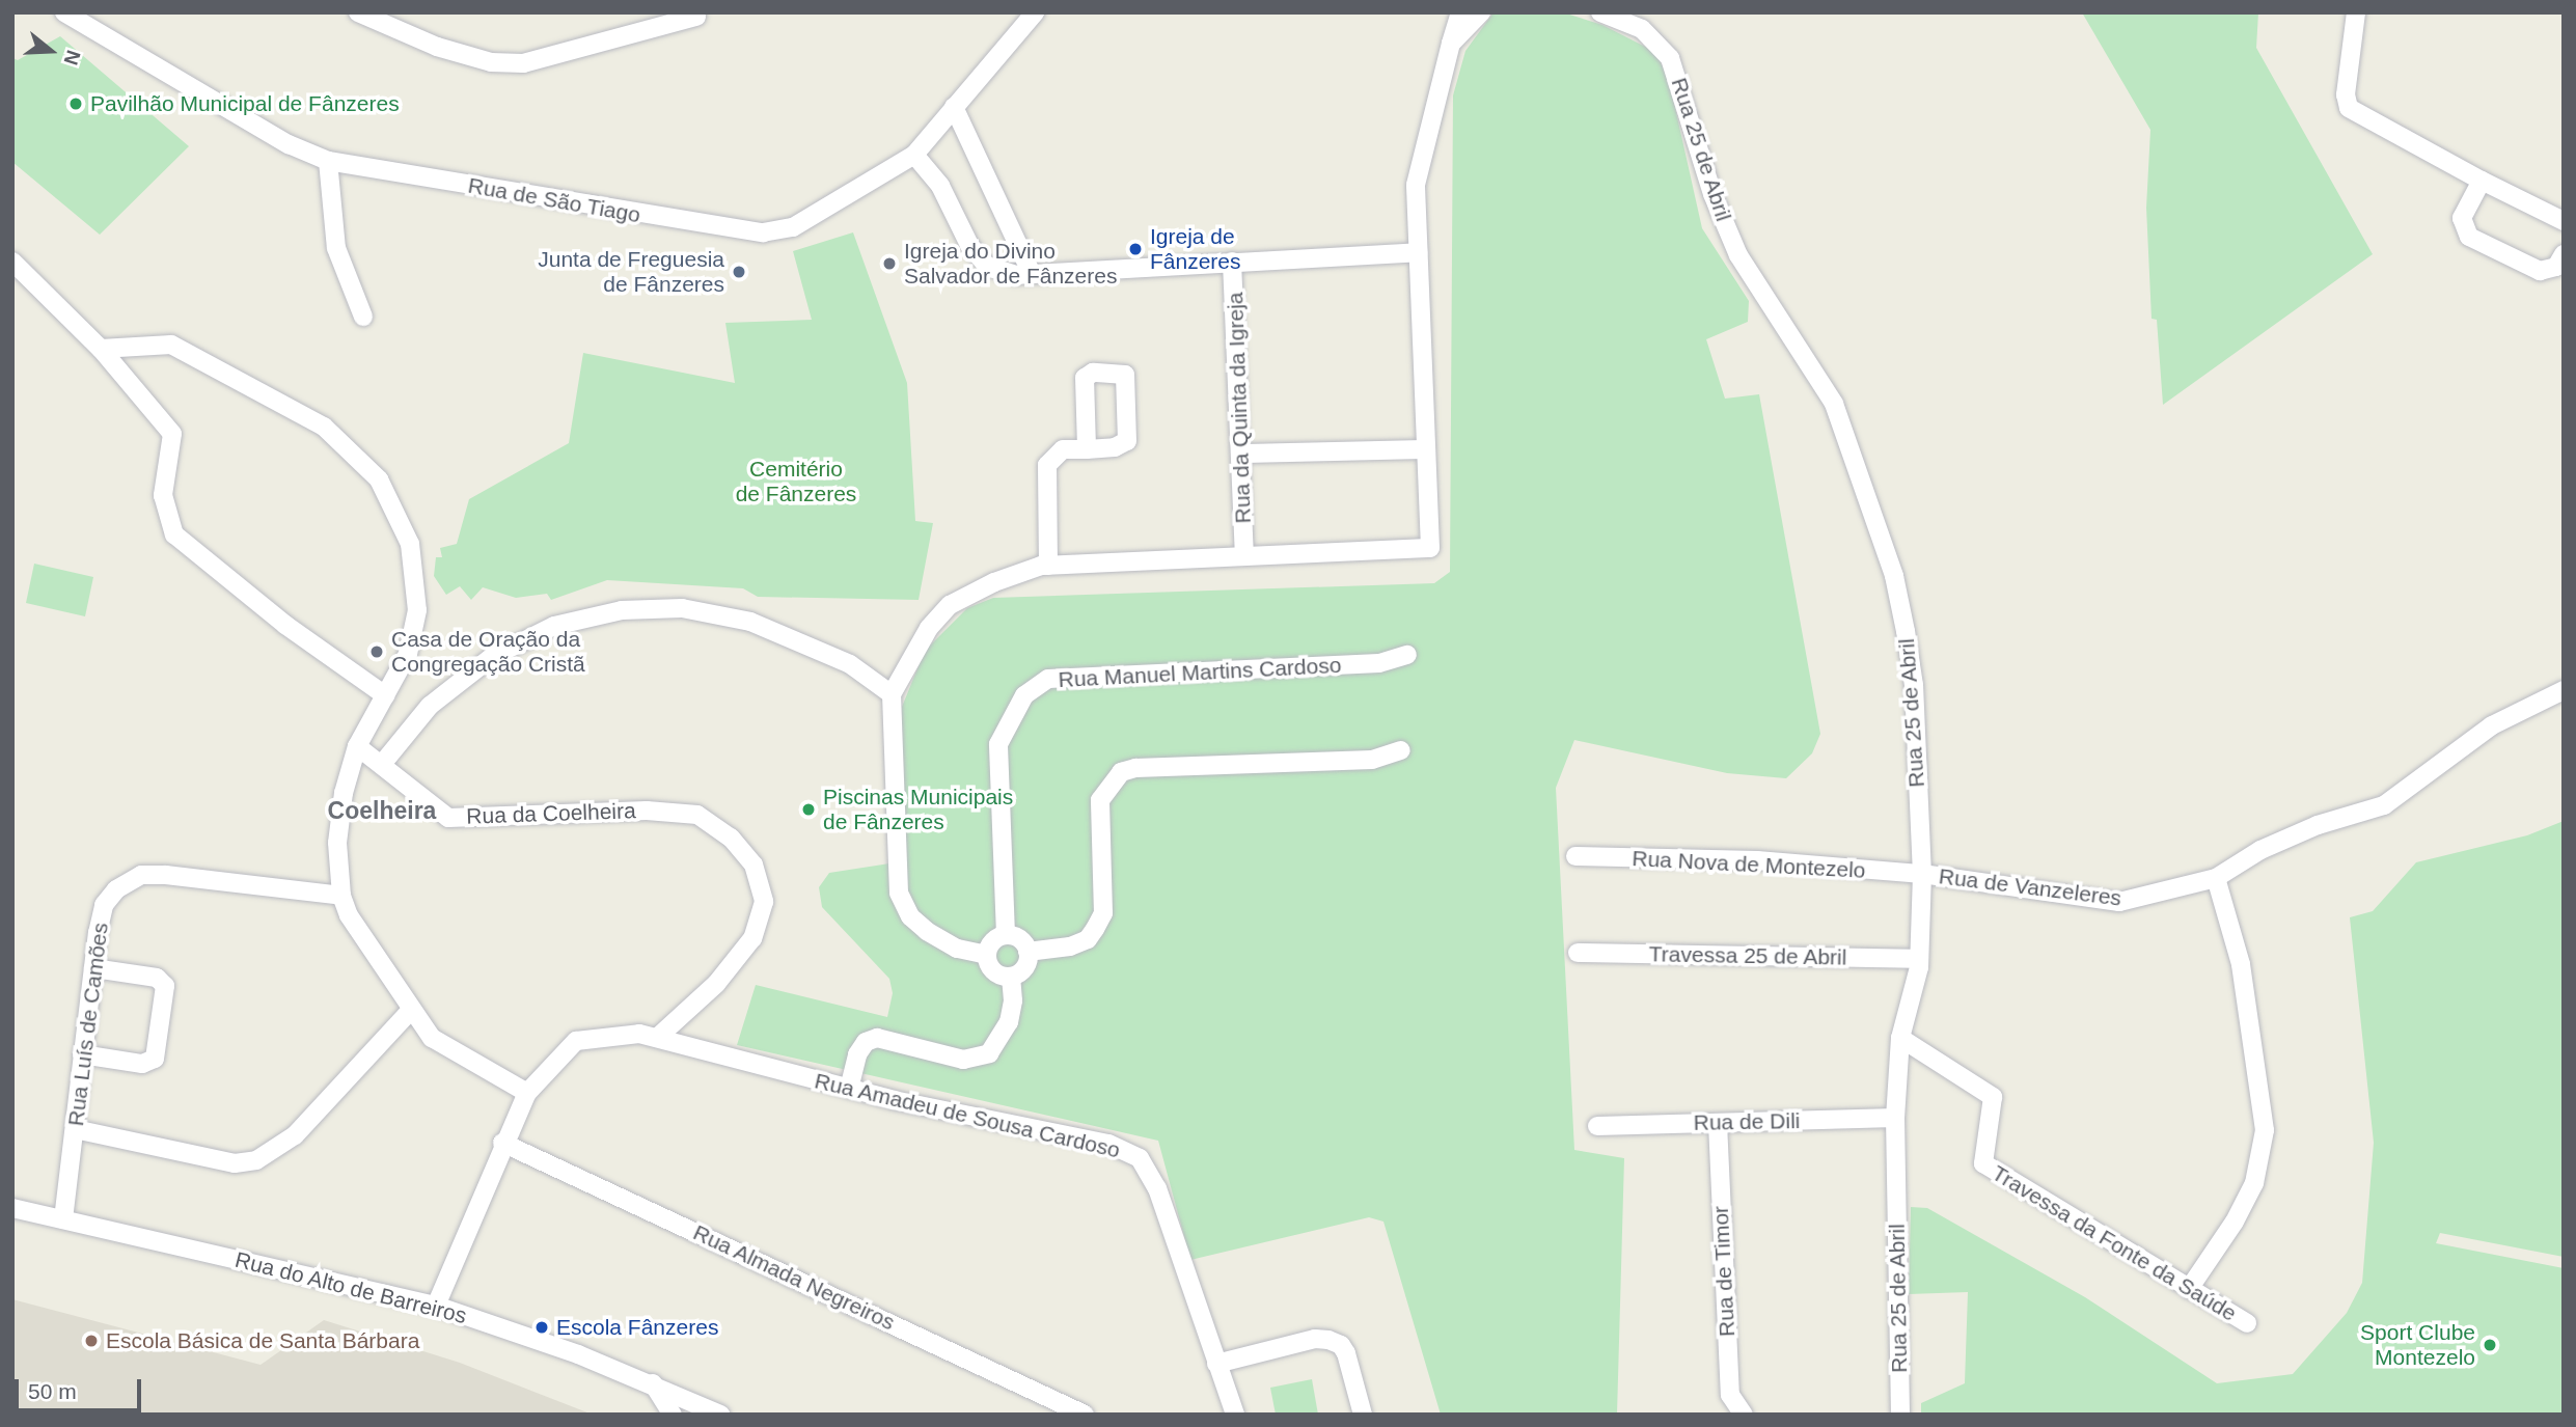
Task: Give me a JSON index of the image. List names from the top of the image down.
{
  "streets": {
    "street": [
      "Rua 25 de Abril",
      "Rua de São Tiago",
      "Rua da Quinta da Igreja",
      "Rua Manuel Martins Cardoso",
      "Rua da Coelheira",
      "Rua Nova de Montezelo",
      "Rua de Vanzeleres",
      "Travessa 25 de Abril",
      "Rua Luís de Camões",
      "Rua Amadeu de Sousa Cardoso",
      "Rua de Dili",
      "Travessa da Fonte da Saúde",
      "Rua de Timor",
      "Rua Almada Negreiros",
      "Rua do Alto de Barreiros"
    ]
  },
  "crossings": [
    ["Rua 25 de Abril", "Rua Nova de Montezelo"],
    ["Rua 25 de Abril", "Rua de Vanzeleres"],
    ["Rua 25 de Abril", "Travessa 25 de Abril"],
    ["Rua 25 de Abril", "Rua de Dili"],
    ["Rua 25 de Abril", "Travessa da Fonte da Saúde"],
    ["Rua da Coelheira", "Rua Amadeu de Sousa Cardoso"],
    ["Rua Nova de Montezelo", "Rua de Vanzeleres"],
    ["Rua Luís de Camões", "Rua do Alto de Barreiros"],
    ["Rua de Dili", "Rua de Timor"]
  ],
  "districts": ["Coelheira"],
  "parks": ["Cemitério de Fânzeres"],
  "places": [
    "Pavilhão Municipal de Fânzeres",
    "Igreja de Fânzeres",
    "Igreja do Divino Salvador de Fânzeres",
    "Junta de Freguesia de Fânzeres",
    "Casa de Oração da Congregação Cristã",
    "Piscinas Municipais de Fânzeres",
    "Escola Fânzeres",
    "Escola Básica de Santa Bárbara",
    "Sport Clube Montezelo"
  ],
  "scale_bar": "50 m",
  "north": "right"
}
